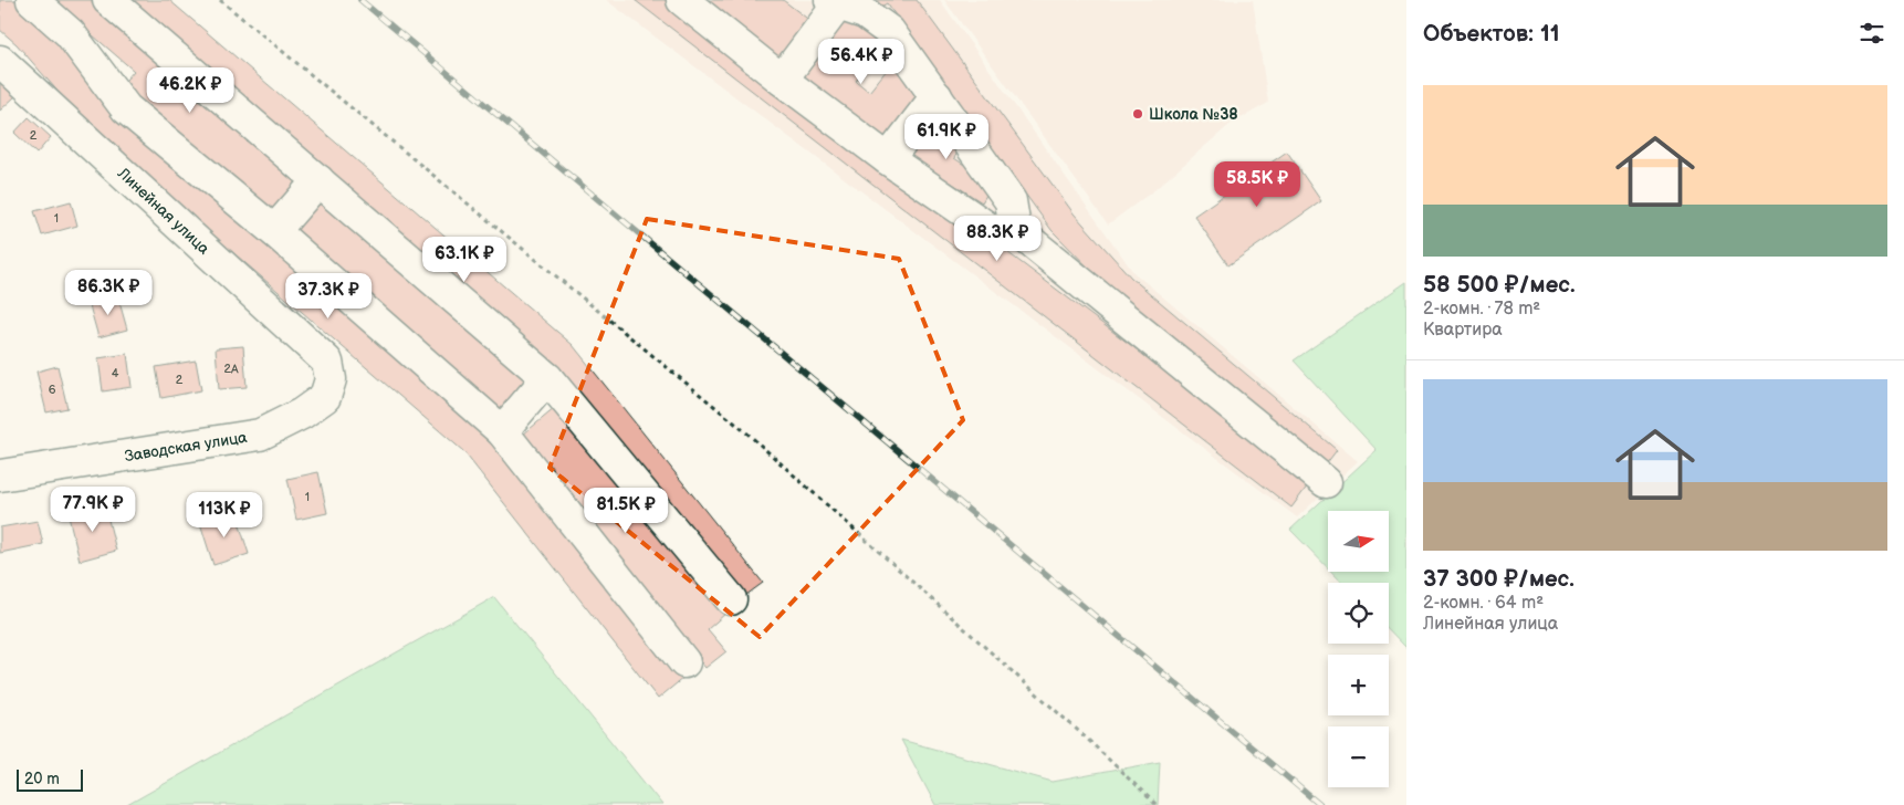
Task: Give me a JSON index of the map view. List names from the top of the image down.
{
  "streets": {
    "street": ["Линейная улица", "Заводская улица"]
  },
  "crossings": [
    ["Линейная улица", "Заводская улица"]
  ],
  "places": ["Школа №38"],
  "house_numbers": [
    "2",
    "1",
    "2А",
    "4",
    "2",
    "6",
    "1"
  ],
  "scale_bar": "20 m",
  "north": "right",
  "page": {
    "heading": "Объектов: 11",
    "price": [
      "56.4K ₽",
      "46.2K ₽",
      "61.9K ₽",
      "58.5K ₽",
      "88.3K ₽",
      "63.1K ₽",
      "86.3K ₽",
      "37.3K ₽",
      "77.9K ₽",
      "81.5K ₽",
      "113K ₽"
    ],
    "list": [
      {
        "name": "58 500 ₽/мес.",
        "note": "2-комн. · 78 m² · Квартира"
      },
      {
        "name": "37 300 ₽/мес.",
        "note": "2-комн. · 64 m² · Линейная улица"
      }
    ],
    "map_buttons": ["+", "−"],
    "scale": "20 m"
  }
}
